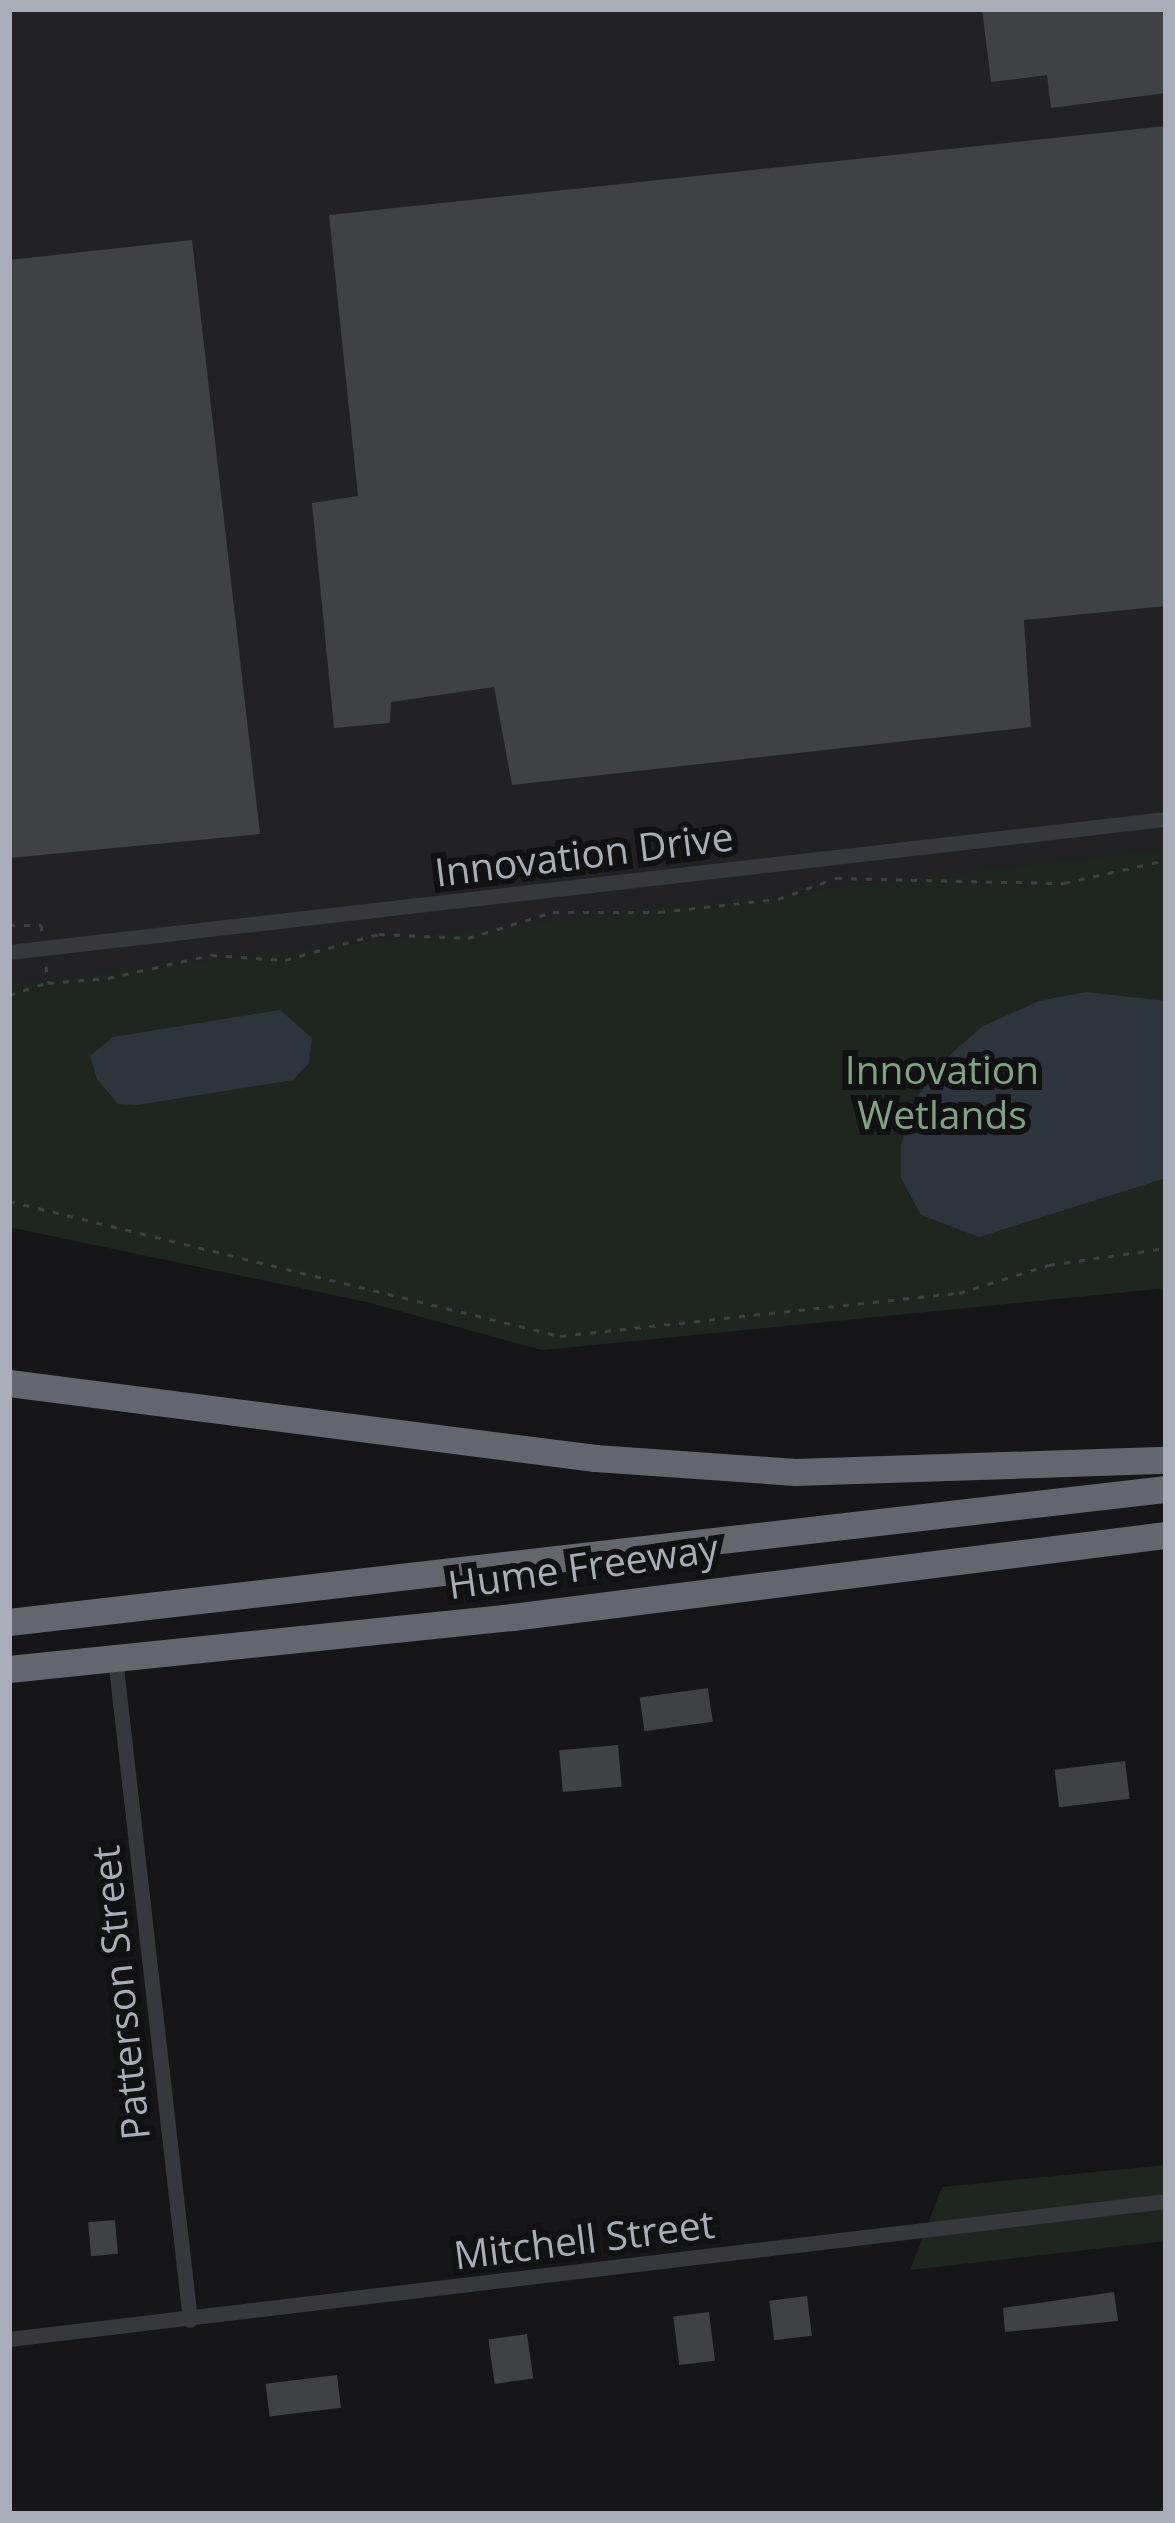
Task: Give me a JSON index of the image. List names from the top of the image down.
{
  "streets": {
    "highway": ["Hume Freeway"],
    "street": ["Innovation Drive", "Patterson Street", "Mitchell Street"]
  },
  "crossings": [
    ["Hume Freeway", "Patterson Street"],
    ["Patterson Street", "Mitchell Street"]
  ],
  "parks": ["Innovation Wetlands"]
}
